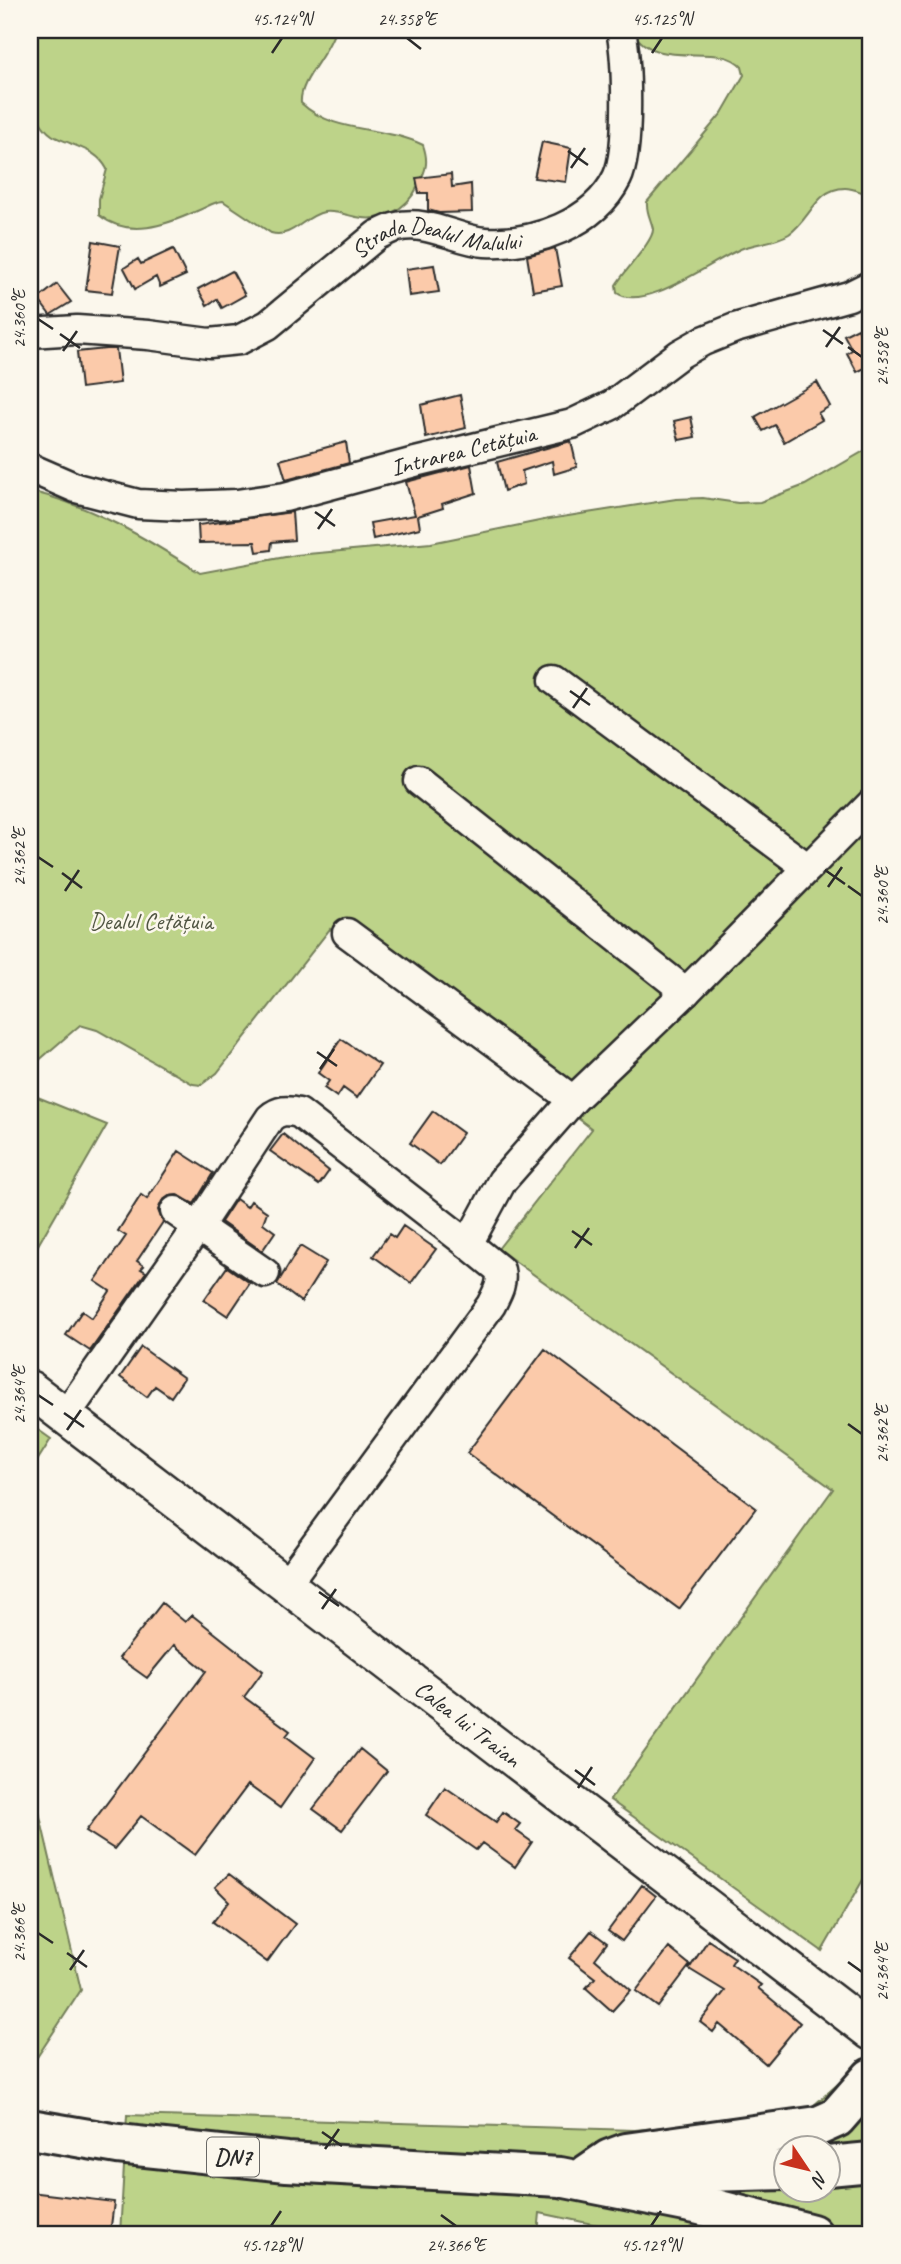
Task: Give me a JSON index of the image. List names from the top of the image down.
{
  "streets": {
    "highway": ["DN7"],
    "main road": ["Calea lui Traian"],
    "street": ["Strada Dealul Malului", "Intrarea Cetățuia"]
  },
  "parks": ["Dealul Cetățuia"],
  "north": "bottom right",
  "coordinates": [
    "45.124°N",
    "24.358°E",
    "45.125°N",
    "24.360°E",
    "24.362°E",
    "24.364°E",
    "24.366°E",
    "45.128°N",
    "45.129°N"
  ]
}
